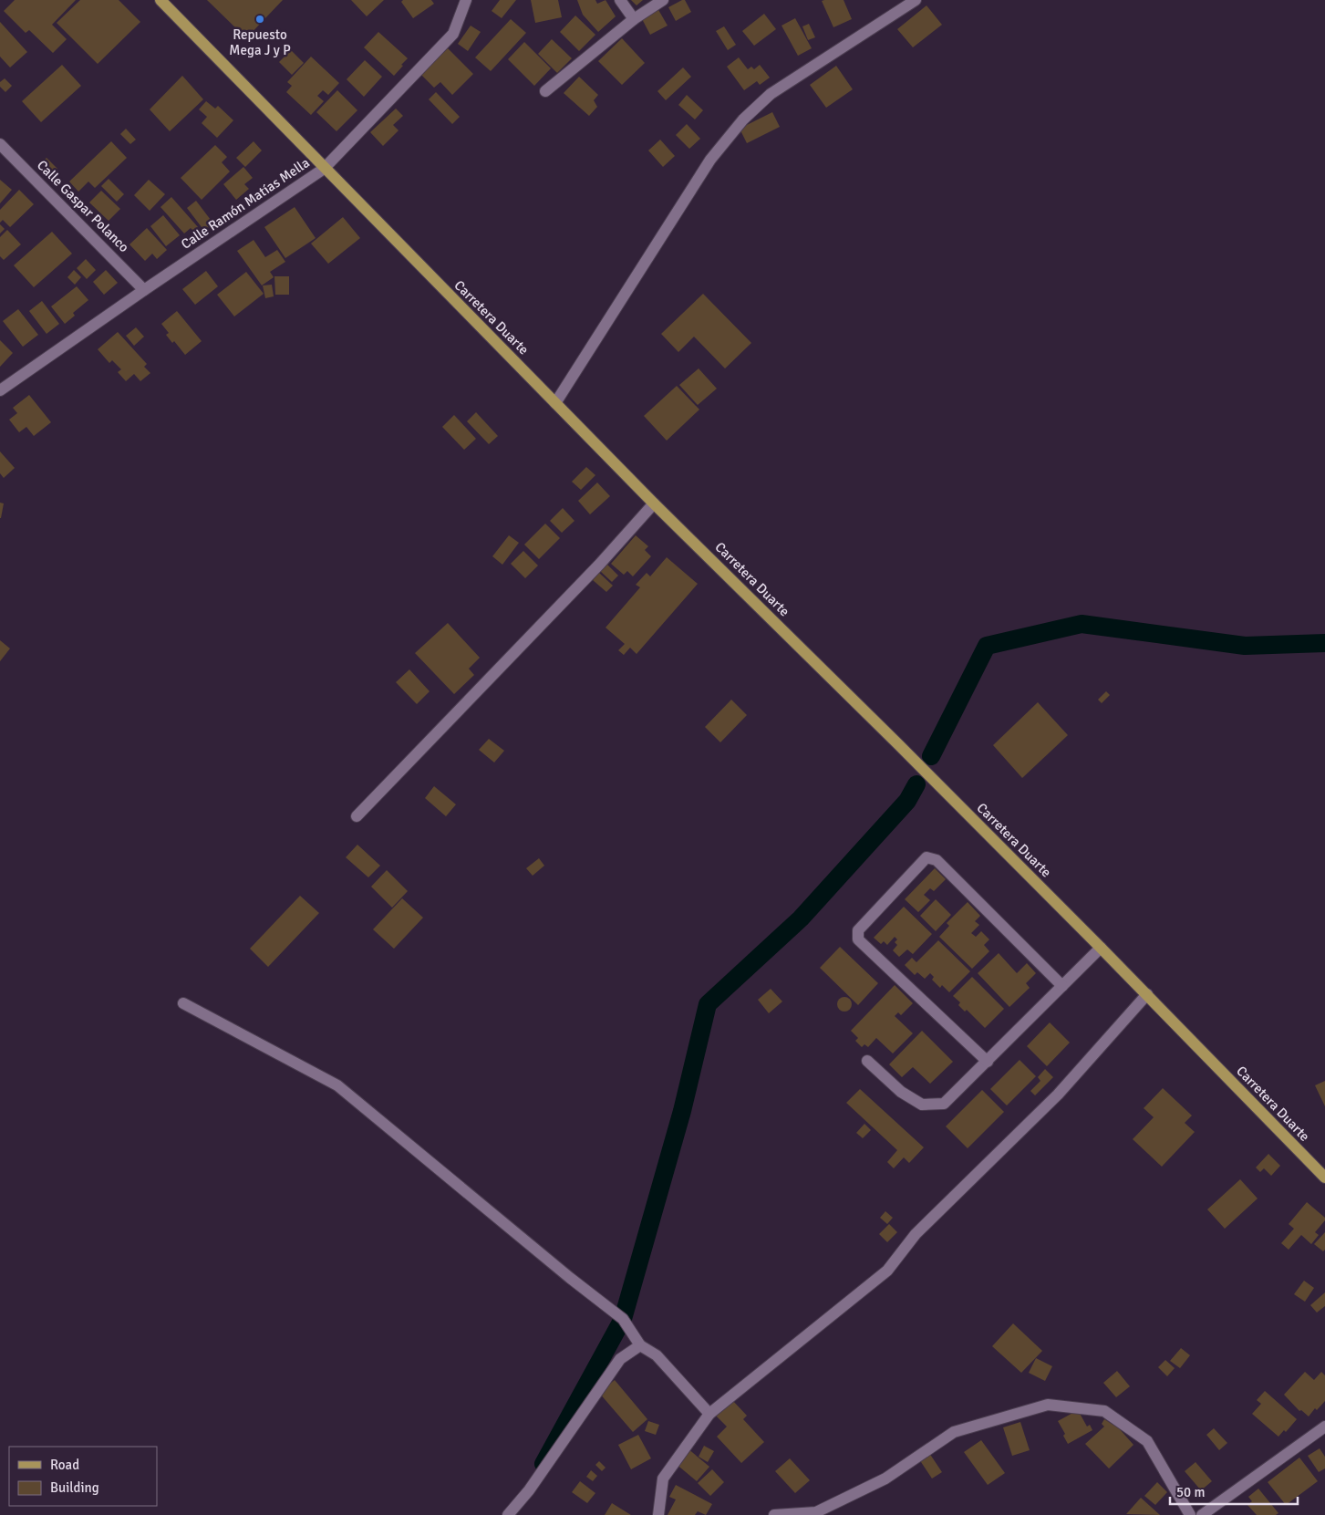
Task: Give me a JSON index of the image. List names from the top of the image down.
{
  "streets": {
    "main road": ["Carretera Duarte"],
    "street": ["Calle Ramón Matías Mella", "Calle Gaspar Polanco"]
  },
  "crossings": [
    ["Calle Ramón Matías Mella", "Calle Gaspar Polanco"],
    ["Calle Ramón Matías Mella", "Carretera Duarte"]
  ],
  "places": ["Repuesto Mega J y P"],
  "legend": ["Road", "Building"],
  "scale_bar": "50 m"
}
